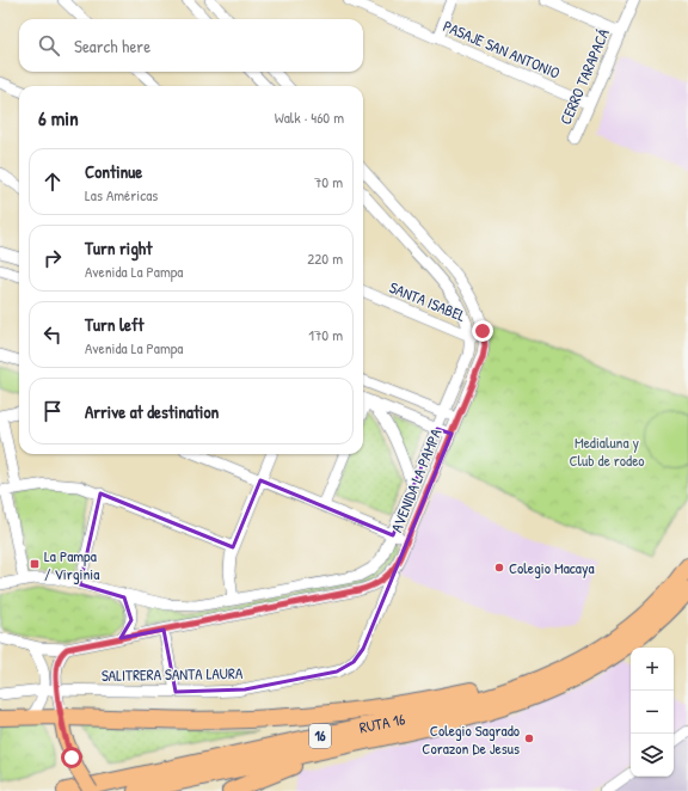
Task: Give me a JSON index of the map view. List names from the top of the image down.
{
  "streets": {
    "highway": ["RUTA 16", "16"],
    "street": [
      "PASAJE SAN ANTONIO",
      "CERRO TARAPACÁ",
      "SANTA ISABEL",
      "AVENIDA LA PAMPA",
      "SALITRERA SANTA LAURA"
    ]
  },
  "crossings": [
    ["PASAJE SAN ANTONIO", "CERRO TARAPACÁ"],
    ["SANTA ISABEL", "AVENIDA LA PAMPA"],
    ["AVENIDA LA PAMPA", "SALITRERA SANTA LAURA"]
  ],
  "parks": ["Medialuna y Club de rodeo"],
  "places": {
    "transit": ["La Pampa / Virginia"],
    "other": ["Colegio Macaya", "Colegio Sagrado Corazon De Jesus"]
  },
  "page": {
    "search": "Search here",
    "heading": ["6 min", "Walk · 460 m"],
    "list": [
      ["Continue", "Las Américas", "70 m"],
      ["Turn right", "Avenida La Pampa", "220 m"],
      ["Turn left", "Avenida La Pampa", "170 m"],
      "Arrive at destination"
    ],
    "map_buttons": ["+", "−"]
  }
}
